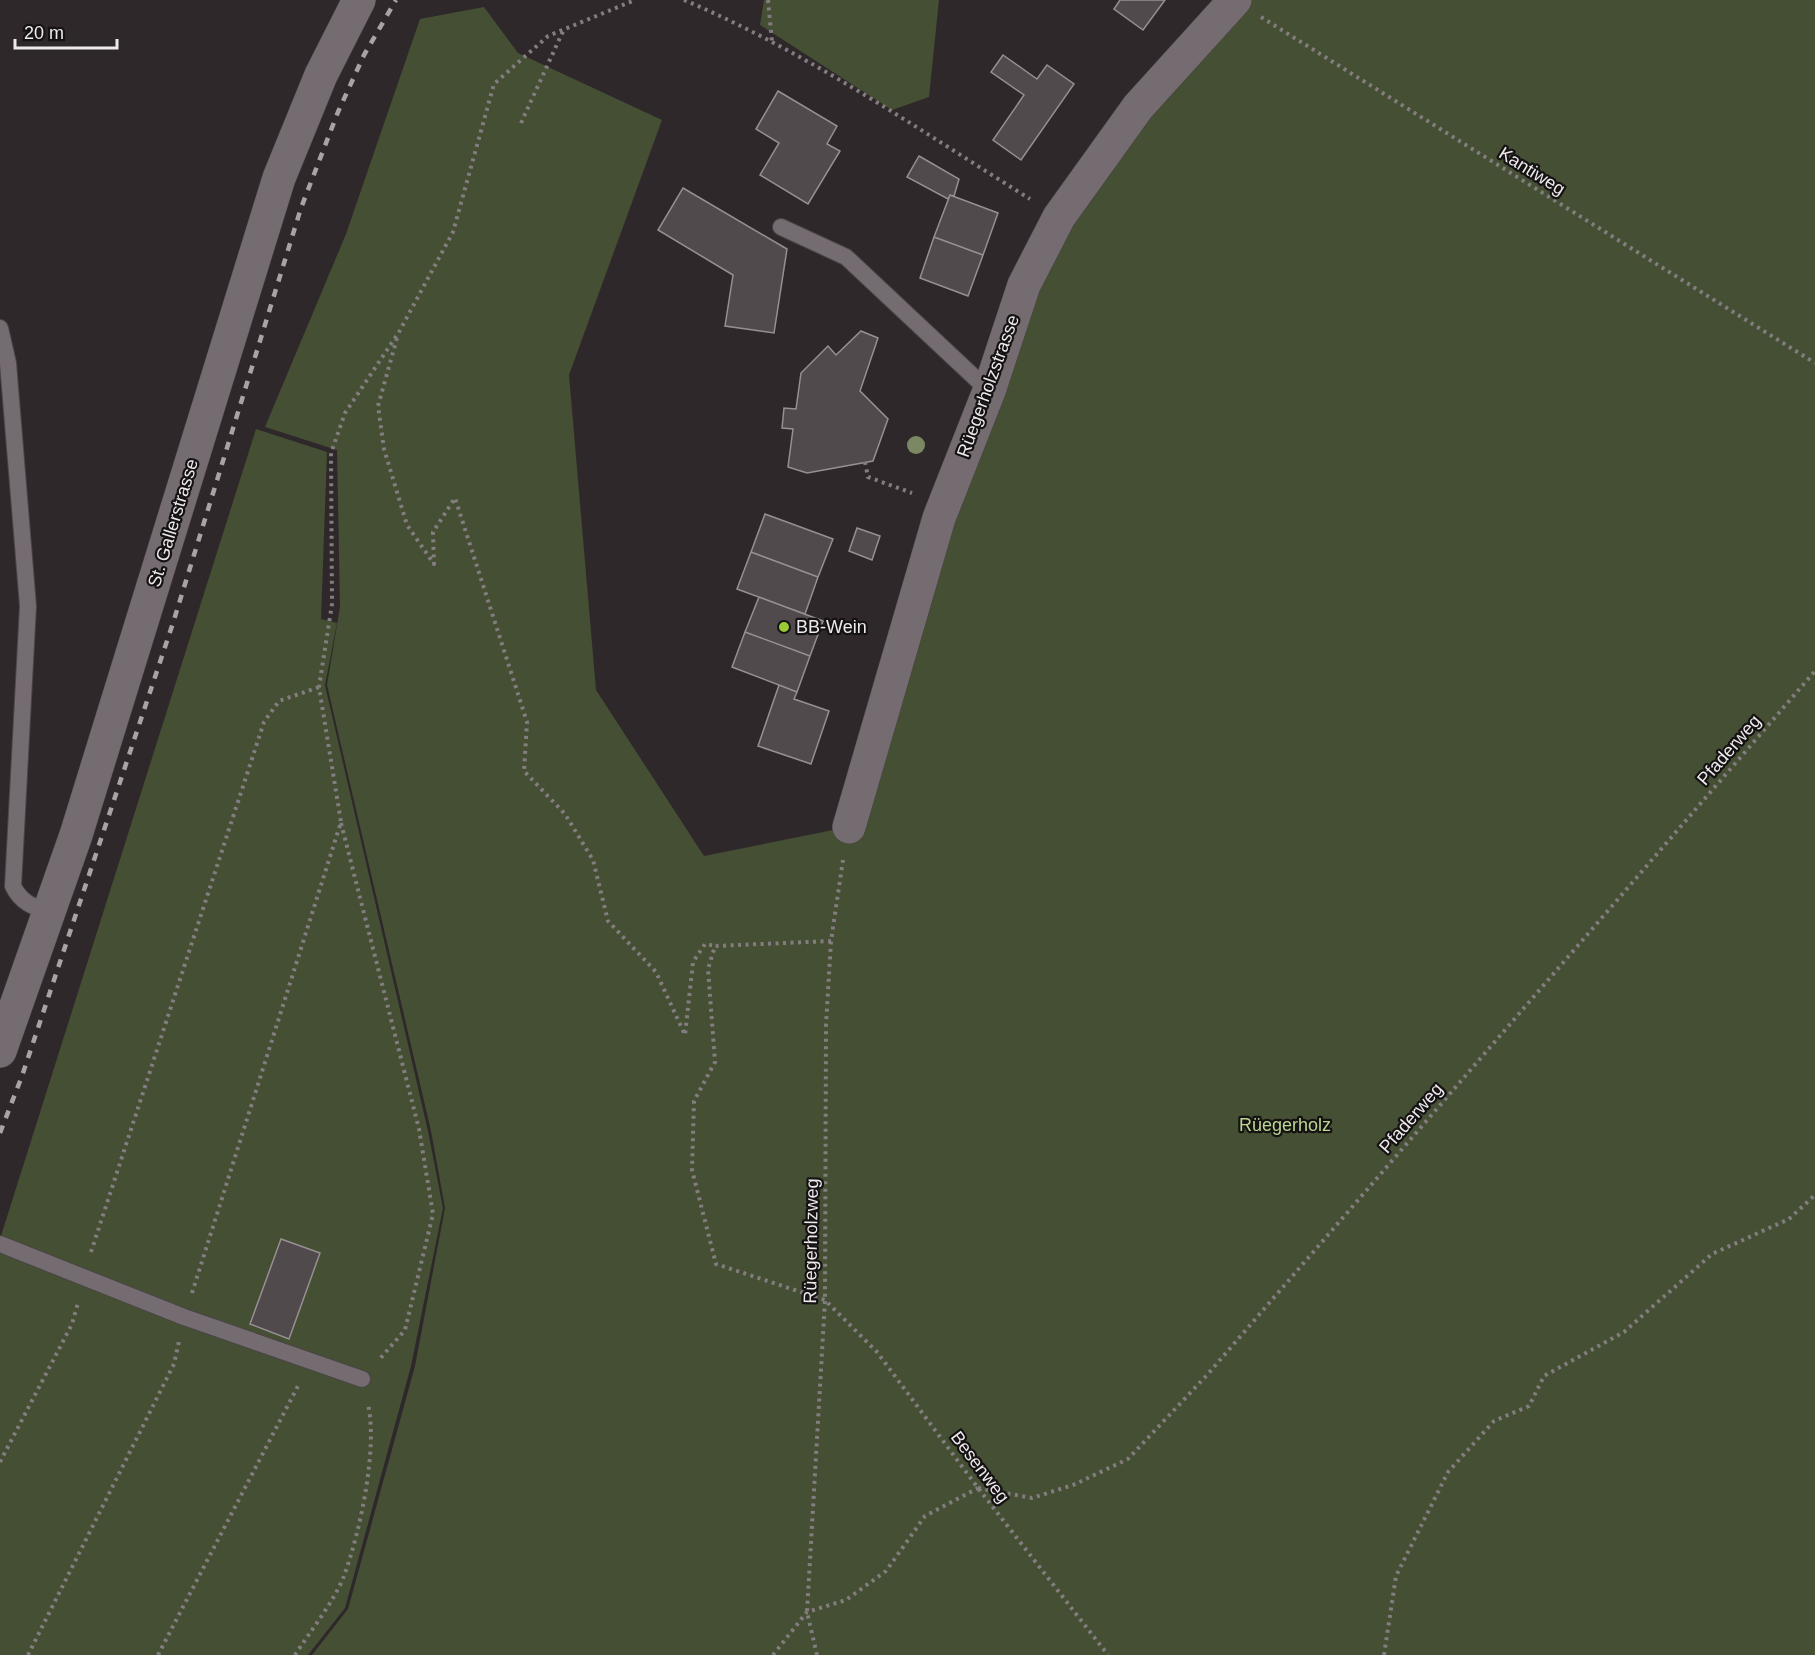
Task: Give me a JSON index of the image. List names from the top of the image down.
{
  "streets": {
    "main road": ["Rüegerholzstrasse", "St. Gallerstrasse"],
    "path": [
      "Kantiweg",
      "Pfaderweg",
      "Rüegerholzweg",
      "Besenweg"
    ]
  },
  "crossings": [
    ["Kantiweg", "Rüegerholzstrasse"],
    ["Rüegerholzstrasse", "Rüegerholzweg"],
    ["Pfaderweg", "Besenweg"],
    ["Rüegerholzweg", "Besenweg"]
  ],
  "parks": ["Rüegerholz"],
  "places": ["BB-Wein"],
  "scale_bar": "20 m"
}
